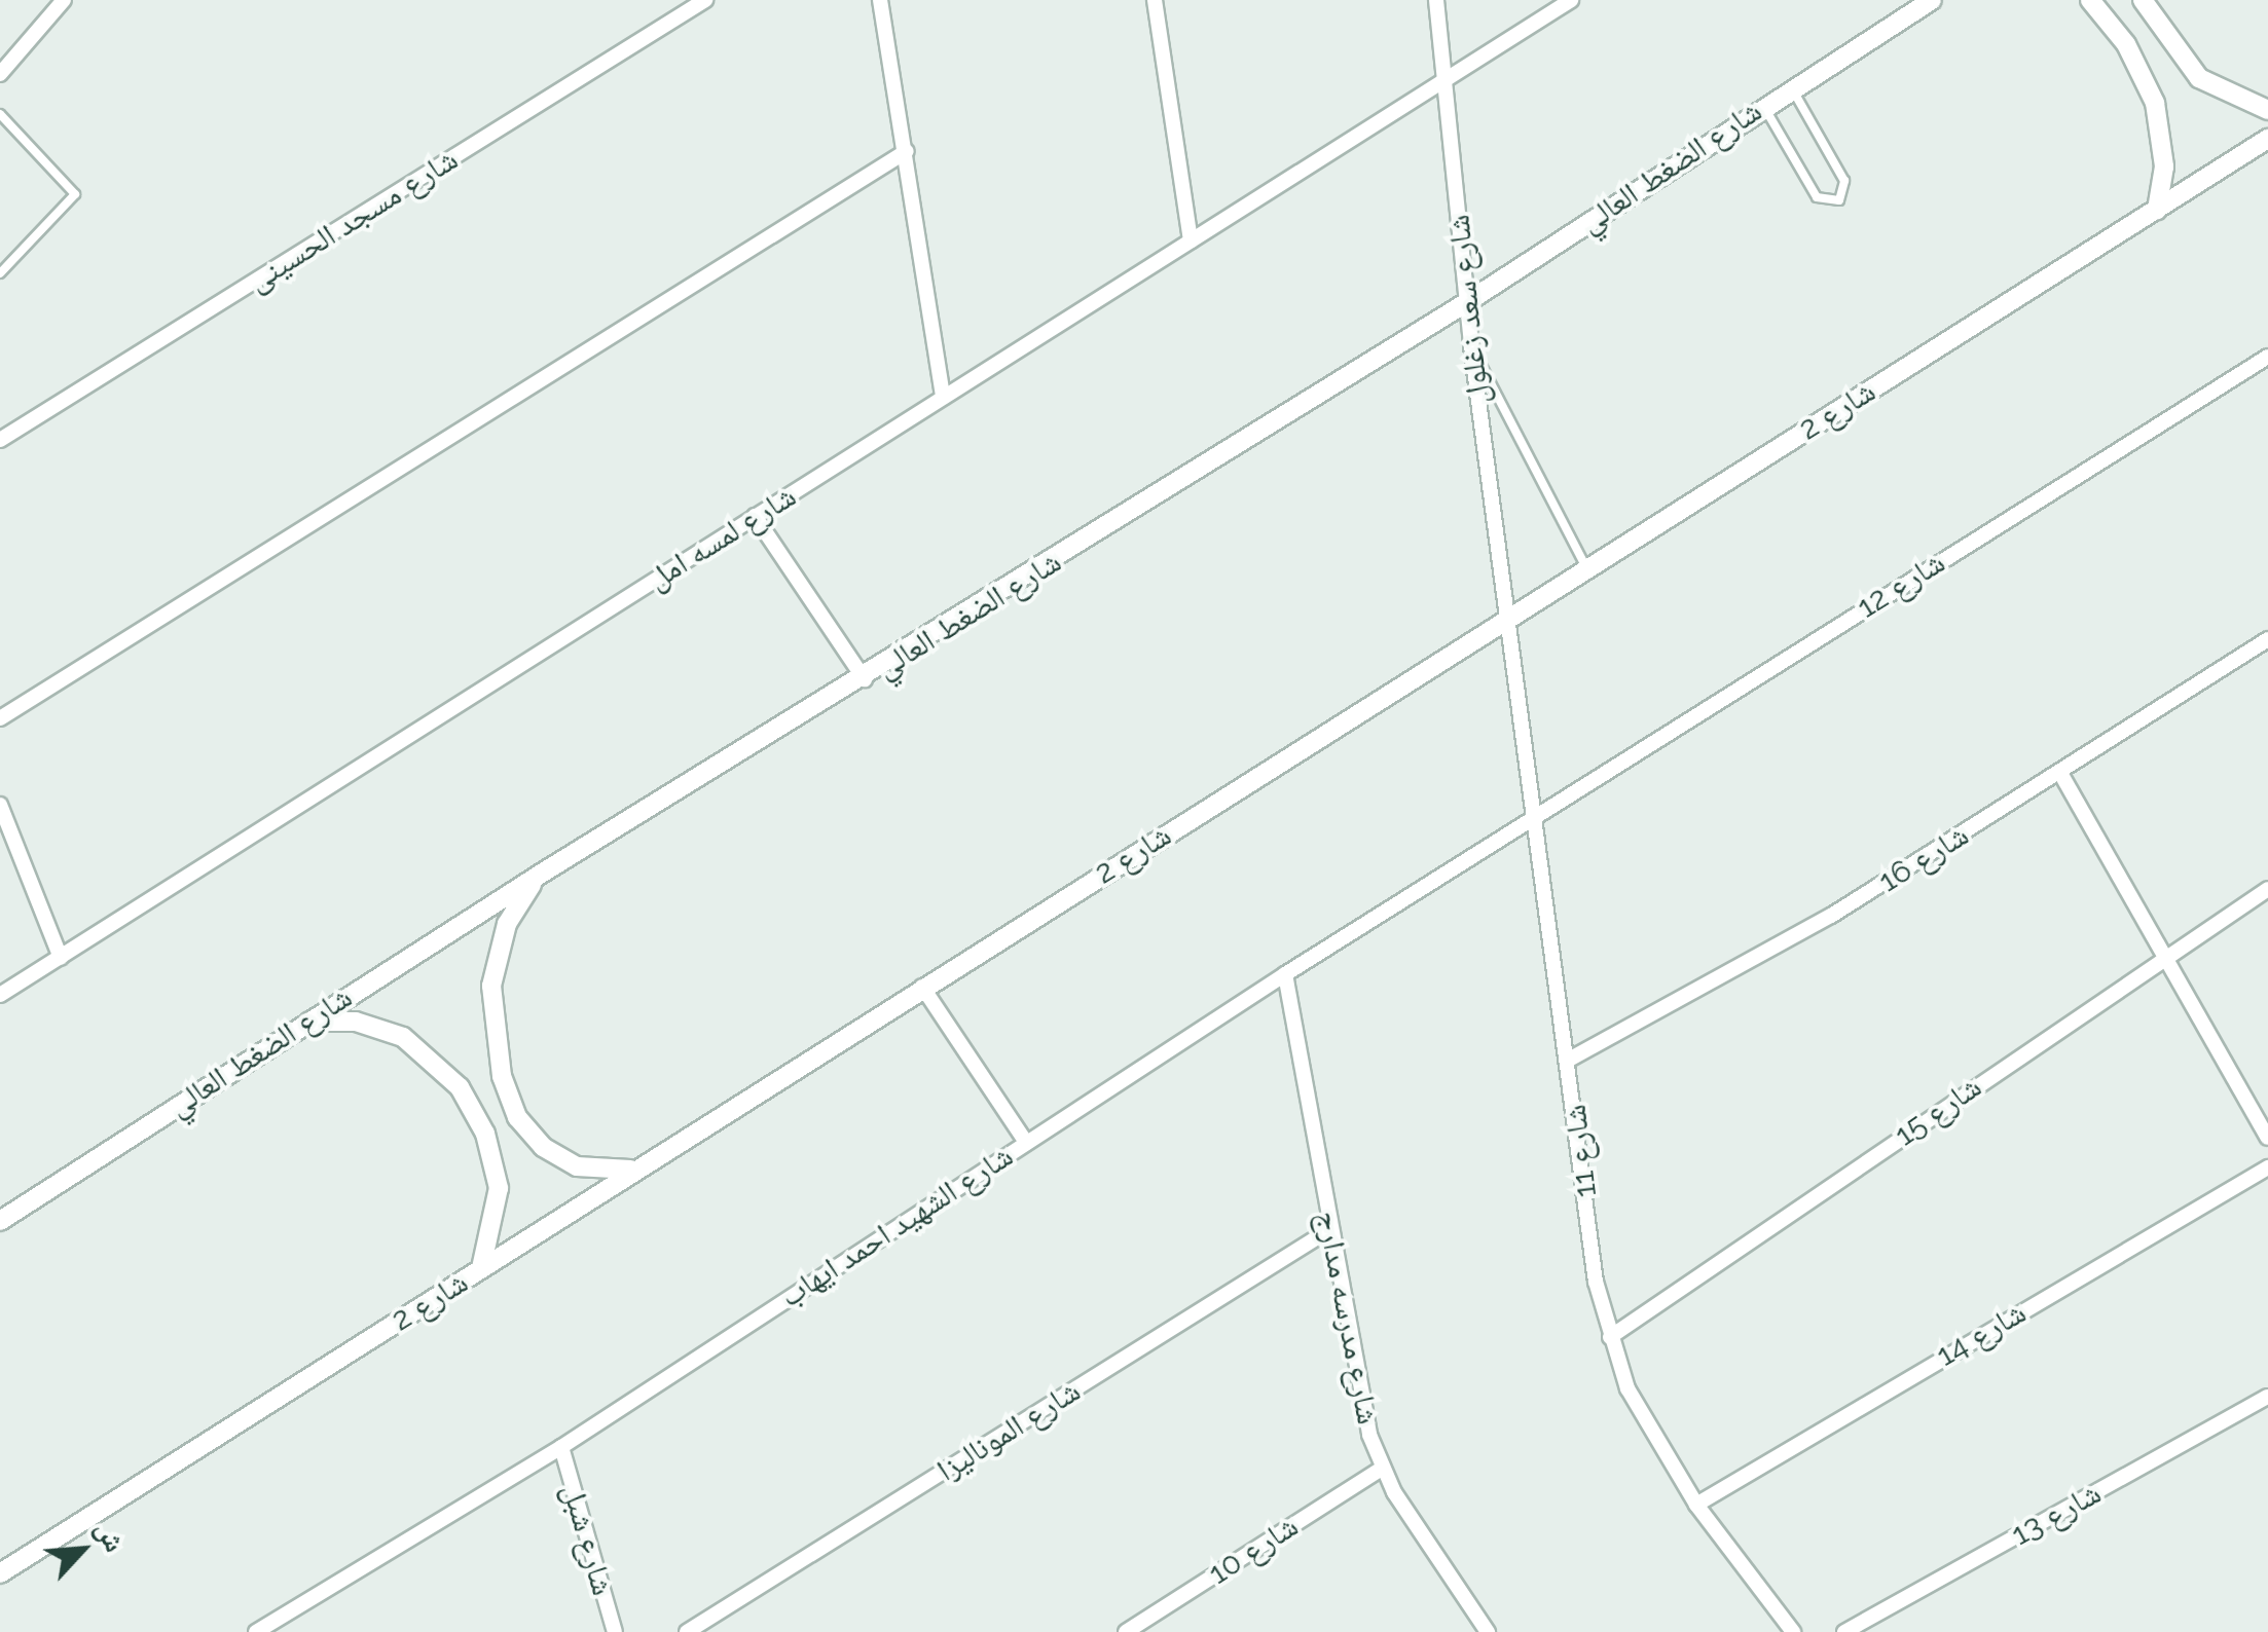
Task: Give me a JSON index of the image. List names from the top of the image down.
{
  "streets": {
    "street": [
      "شارع الضغط العالي",
      "شارع مسجد الحسينى",
      "شارع سعد زغلول",
      "شارع 2",
      "شارع لمسه امل",
      "شارع 12",
      "شارع 16",
      "شارع 15",
      "شارع 11",
      "شارع الشهيد احمد ايهاب",
      "شارع مدرسه مدارج",
      "شارع 14",
      "شارع الموناليزا",
      "شارع 13",
      "شارع شبل",
      "شارع 10"
    ]
  },
  "crossings": [
    ["شارع الضغط العالي", "شارع سعد زغلول"],
    ["شارع سعد زغلول", "شارع 2"],
    ["شارع سعد زغلول", "شارع لمسه امل"],
    ["شارع سعد زغلول", "شارع 11"],
    ["شارع 2", "شارع 11"],
    ["شارع 12", "شارع 11"],
    ["شارع 12", "شارع الشهيد احمد ايهاب"],
    ["شارع 16", "شارع 11"],
    ["شارع 15", "شارع 11"],
    ["شارع 11", "شارع الشهيد احمد ايهاب"],
    ["شارع 11", "شارع 14"],
    ["شارع الشهيد احمد ايهاب", "شارع مدرسه مدارج"],
    ["شارع الشهيد احمد ايهاب", "شارع شبل"],
    ["شارع مدرسه مدارج", "شارع الموناليزا"],
    ["شارع مدرسه مدارج", "شارع 10"]
  ],
  "north": "top right"
}
